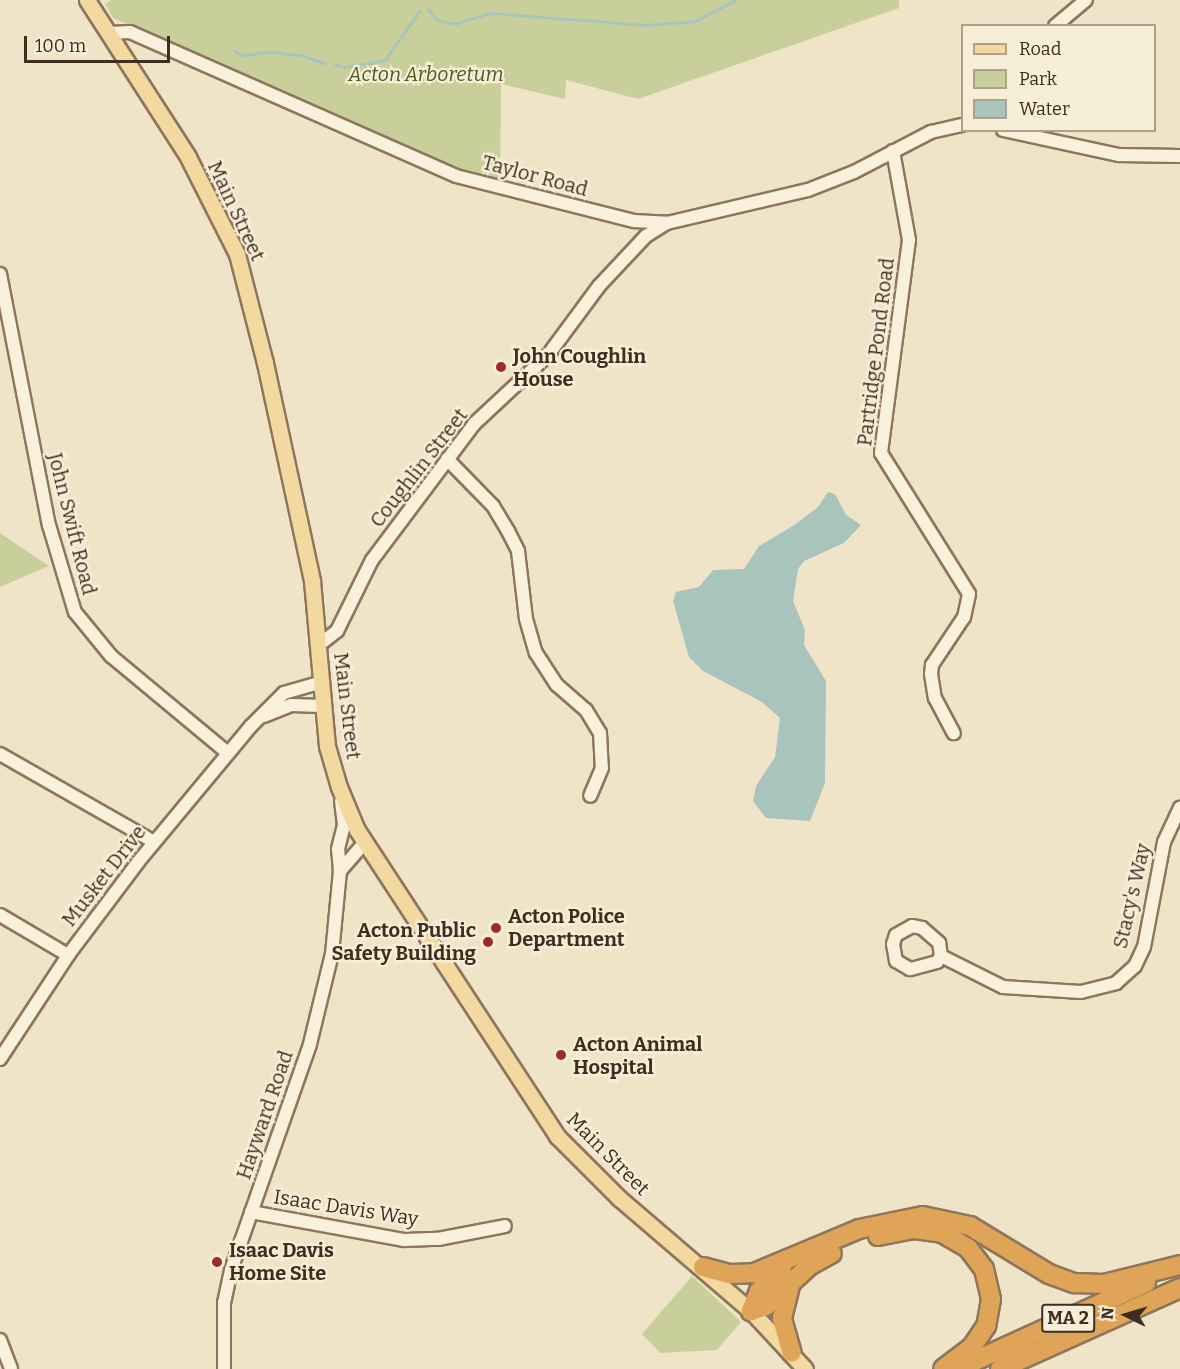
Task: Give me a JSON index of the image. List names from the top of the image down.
{
  "streets": {
    "highway": ["MA 2"],
    "main road": ["Main Street"],
    "street": [
      "Taylor Road",
      "Partridge Pond Road",
      "Coughlin Street",
      "John Swift Road",
      "Musket Drive",
      "Stacy's Way",
      "Hayward Road",
      "Isaac Davis Way"
    ]
  },
  "crossings": [
    ["Taylor Road", "Main Street"],
    ["Taylor Road", "Partridge Pond Road"],
    ["Taylor Road", "Coughlin Street"],
    ["Main Street", "Coughlin Street"],
    ["Main Street", "Musket Drive"],
    ["Main Street", "Hayward Road"],
    ["John Swift Road", "Musket Drive"],
    ["Hayward Road", "Isaac Davis Way"]
  ],
  "parks": ["Acton Arboretum"],
  "places": [
    "John Coughlin House",
    "Acton Police Department",
    "Acton Public Safety Building",
    "Acton Animal Hospital",
    "Isaac Davis Home Site"
  ],
  "legend": ["Road", "Park", "Water"],
  "scale_bar": "100 m",
  "north": "left"
}
